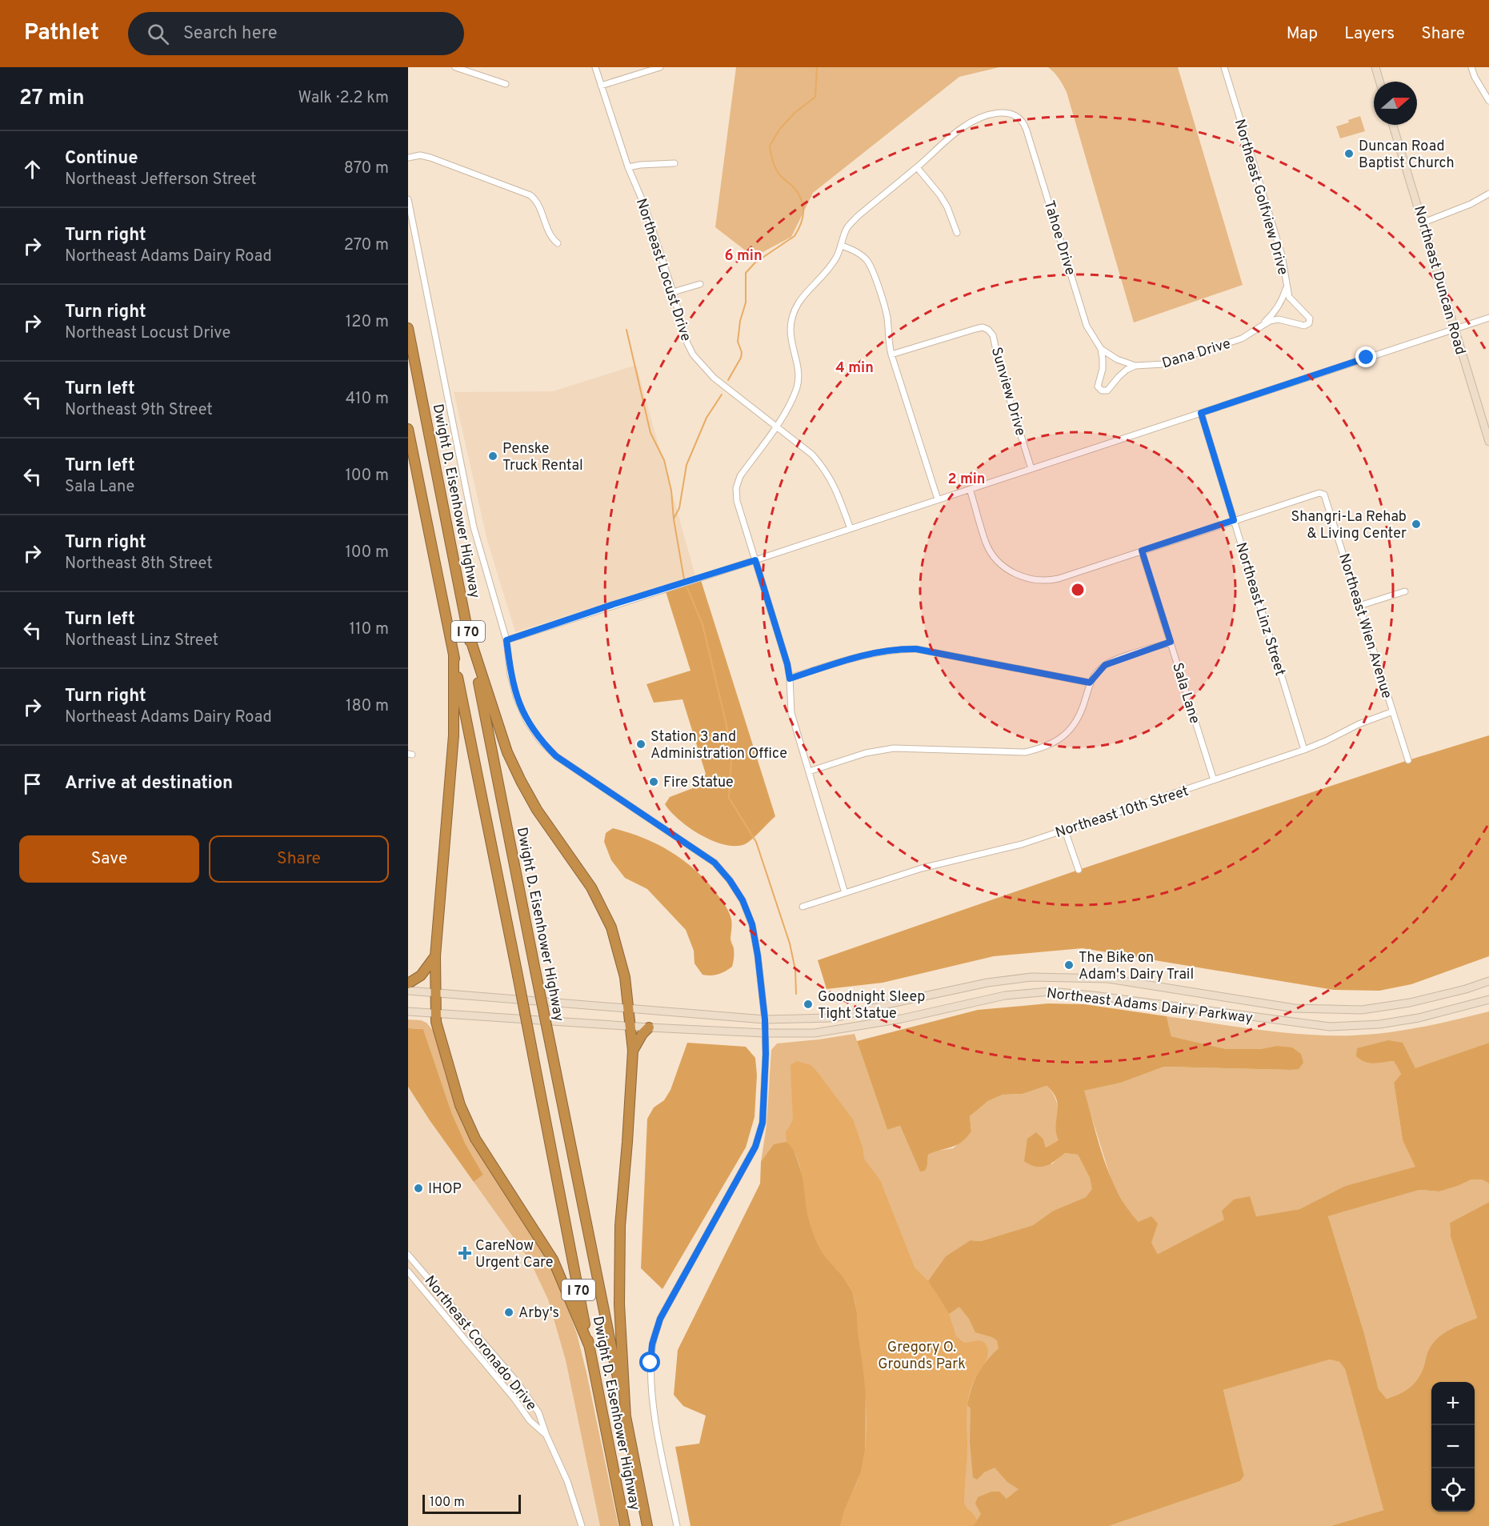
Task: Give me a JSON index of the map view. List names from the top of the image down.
{
  "streets": {
    "highway": ["Dwight D. Eisenhower Highway", "I 70"],
    "main road": ["Northeast Duncan Road", "Northeast Adams Dairy Parkway"],
    "street": [
      "Northeast Golfview Drive",
      "Tahoe Drive",
      "Northeast Locust Drive",
      "Dana Drive",
      "Sunview Drive",
      "Northeast Linz Street",
      "Northeast Wien Avenue",
      "Sala Lane",
      "Northeast 10th Street",
      "Northeast Coronado Drive"
    ]
  },
  "crossings": [
    ["Northeast Golfview Drive", "Dana Drive"],
    ["Tahoe Drive", "Dana Drive"],
    ["Northeast Linz Street", "Northeast Wien Avenue"],
    ["Northeast Linz Street", "Northeast 10th Street"],
    ["Northeast Wien Avenue", "Northeast 10th Street"],
    ["Sala Lane", "Northeast 10th Street"]
  ],
  "parks": ["Gregory O. Grounds Park"],
  "places": {
    "other": [
      "Duncan Road Baptist Church",
      "Penske Truck Rental",
      "Shangri-La Rehab & Living Center",
      "Station 3 and Administration Office",
      "Fire Statue",
      "The Bike on Adam's Dairy Trail",
      "Goodnight Sleep Tight Statue",
      "IHOP",
      "Arby's"
    ],
    "health": ["CareNow Urgent Care"]
  },
  "scale_bar": "100 m",
  "north": "right",
  "page": {
    "header": "Pathlet",
    "search": "Search here",
    "nav": ["Map", "Layers", "Share"],
    "heading": ["27 min", "Walk · 2.2 km"],
    "list": [
      ["Continue", "Northeast Jefferson Street", "870 m"],
      ["Turn right", "Northeast Adams Dairy Road", "270 m"],
      ["Turn right", "Northeast Locust Drive", "120 m"],
      ["Turn left", "Northeast 9th Street", "410 m"],
      ["Turn left", "Sala Lane", "100 m"],
      ["Turn right", "Northeast 8th Street", "100 m"],
      ["Turn left", "Northeast Linz Street", "110 m"],
      ["Turn right", "Northeast Adams Dairy Road", "180 m"],
      "Arrive at destination"
    ],
    "buttons": ["Save", "Share"],
    "map_buttons": ["+", "−"],
    "scale": "100 m"
  },
  "rings": ["6 min", "4 min", "2 min"]
}
